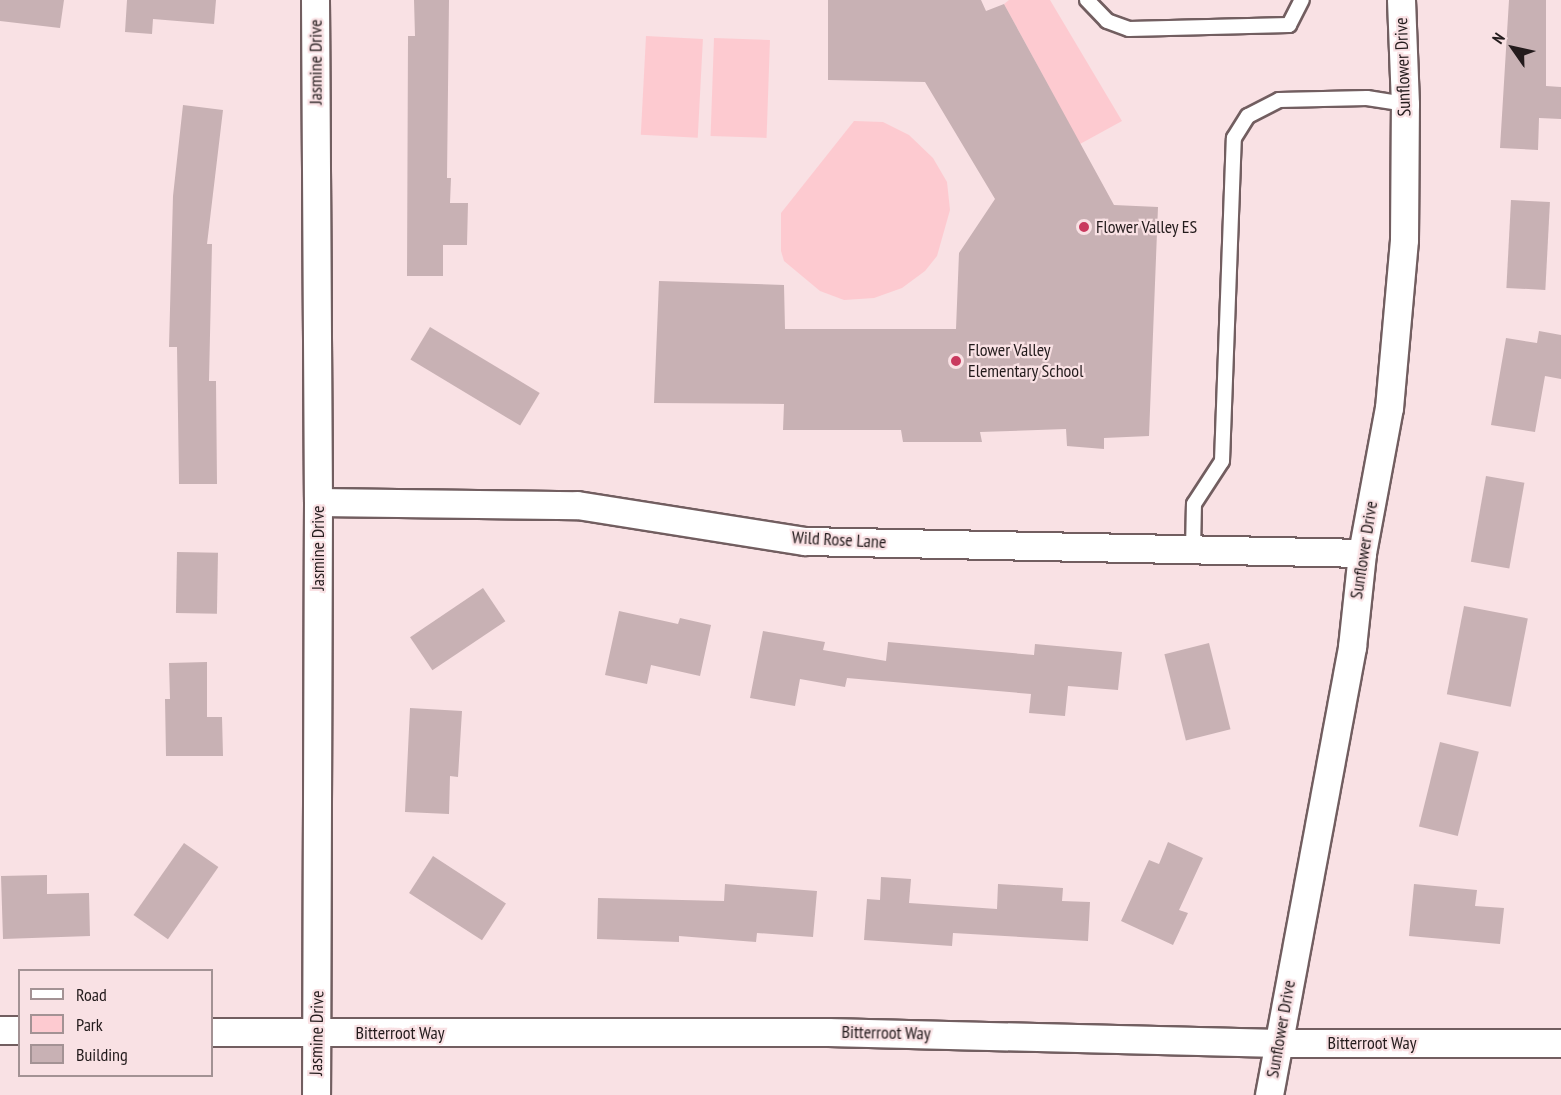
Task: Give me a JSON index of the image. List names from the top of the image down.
{
  "streets": {
    "street": [
      "Jasmine Drive",
      "Sunflower Drive",
      "Wild Rose Lane",
      "Bitterroot Way"
    ]
  },
  "crossings": [
    ["Jasmine Drive", "Wild Rose Lane"],
    ["Jasmine Drive", "Bitterroot Way"],
    ["Sunflower Drive", "Wild Rose Lane"],
    ["Sunflower Drive", "Bitterroot Way"]
  ],
  "places": ["Flower Valley ES", "Flower Valley Elementary School"],
  "legend": ["Road", "Park", "Building"],
  "north": "top left"
}
